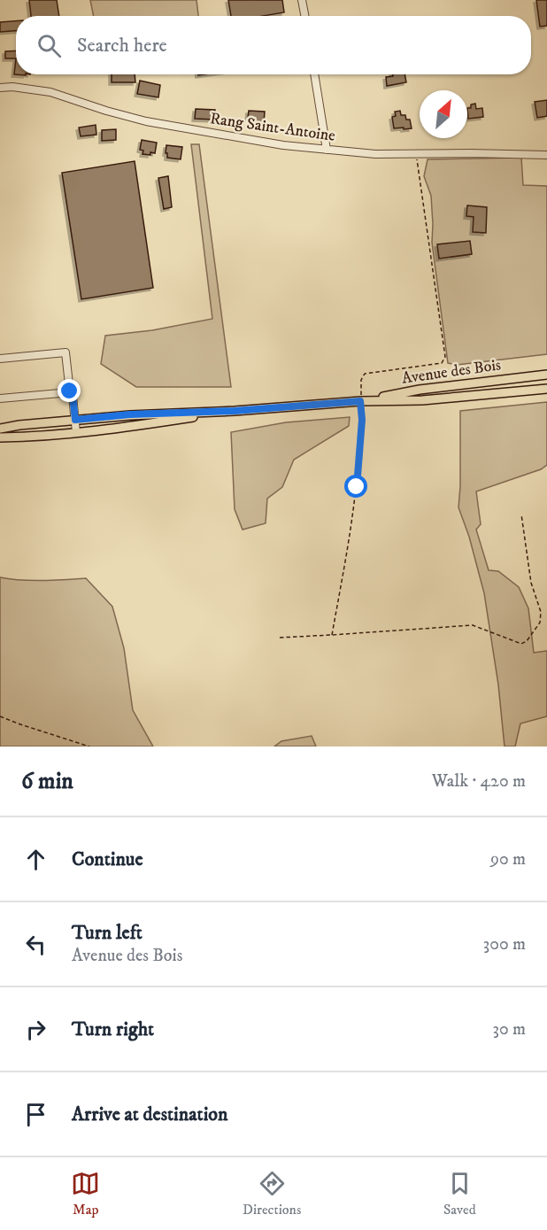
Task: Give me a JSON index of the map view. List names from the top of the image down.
{
  "streets": {
    "main road": ["Avenue des Bois"],
    "street": ["Rang Saint-Antoine"]
  },
  "north": "top right",
  "page": {
    "search": "Search here",
    "heading": ["6 min", "Walk · 420 m"],
    "list": [
      ["Continue", "90 m"],
      ["Turn left", "Avenue des Bois", "300 m"],
      ["Turn right", "30 m"],
      "Arrive at destination"
    ],
    "nav": ["Map", "Directions", "Saved"]
  }
}
